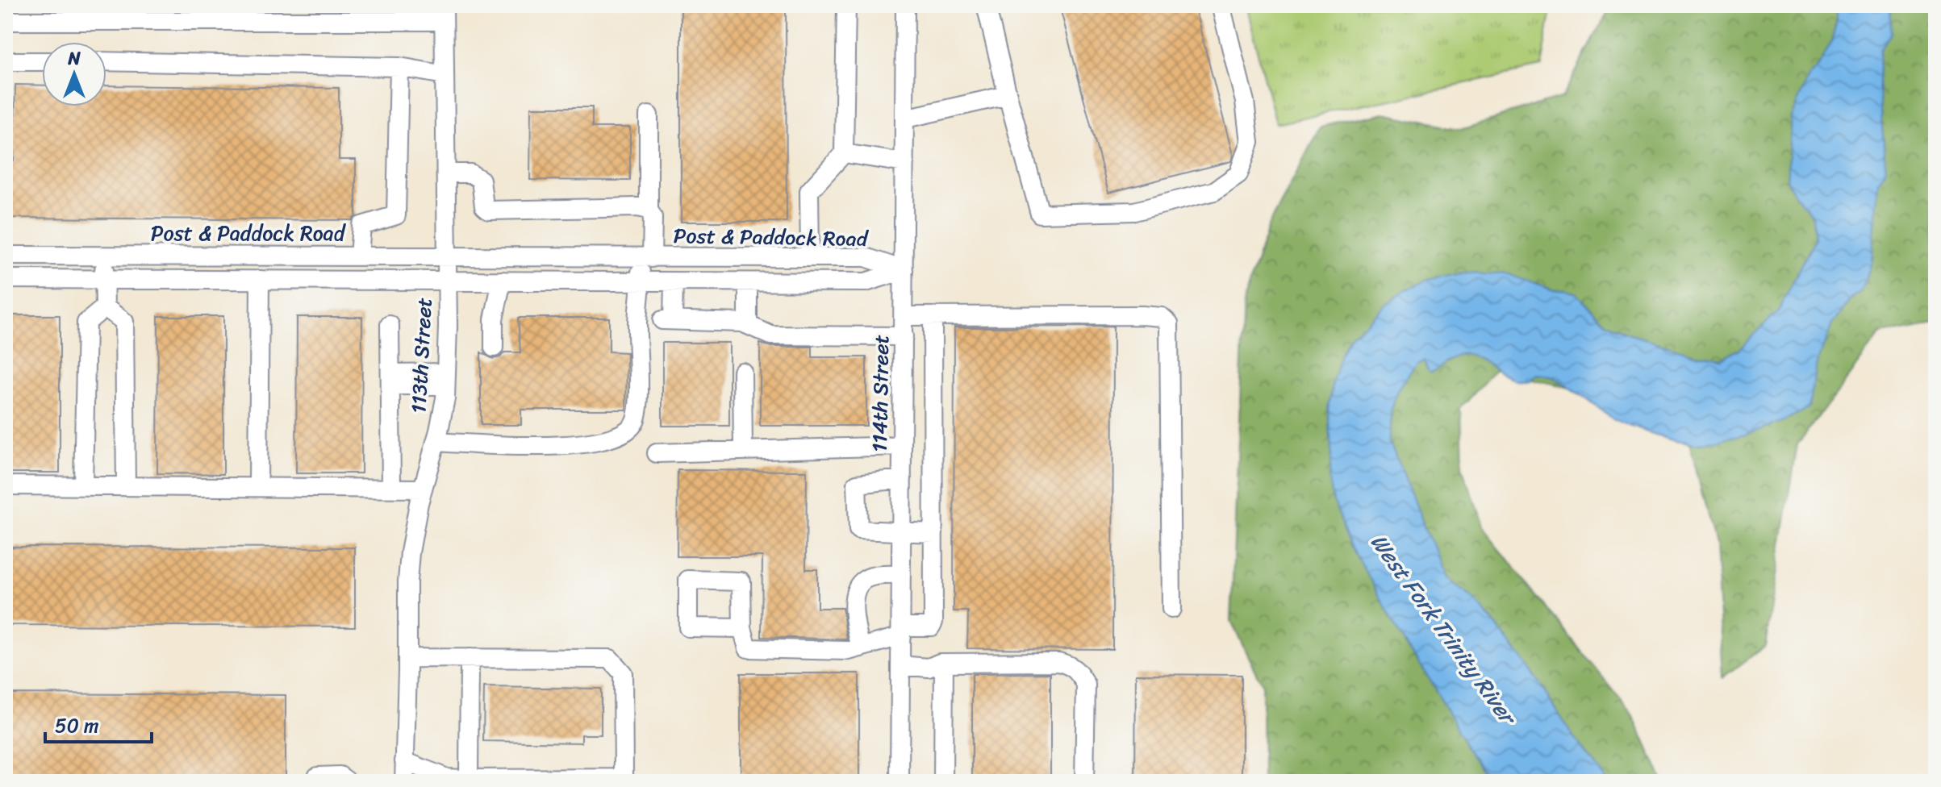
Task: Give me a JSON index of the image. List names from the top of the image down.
{
  "streets": {
    "street": ["Post & Paddock Road", "113th Street", "114th Street"]
  },
  "crossings": [
    ["Post & Paddock Road", "113th Street"],
    ["Post & Paddock Road", "114th Street"]
  ],
  "water": ["West Fork Trinity River"],
  "scale_bar": "50 m",
  "north": "top"
}
